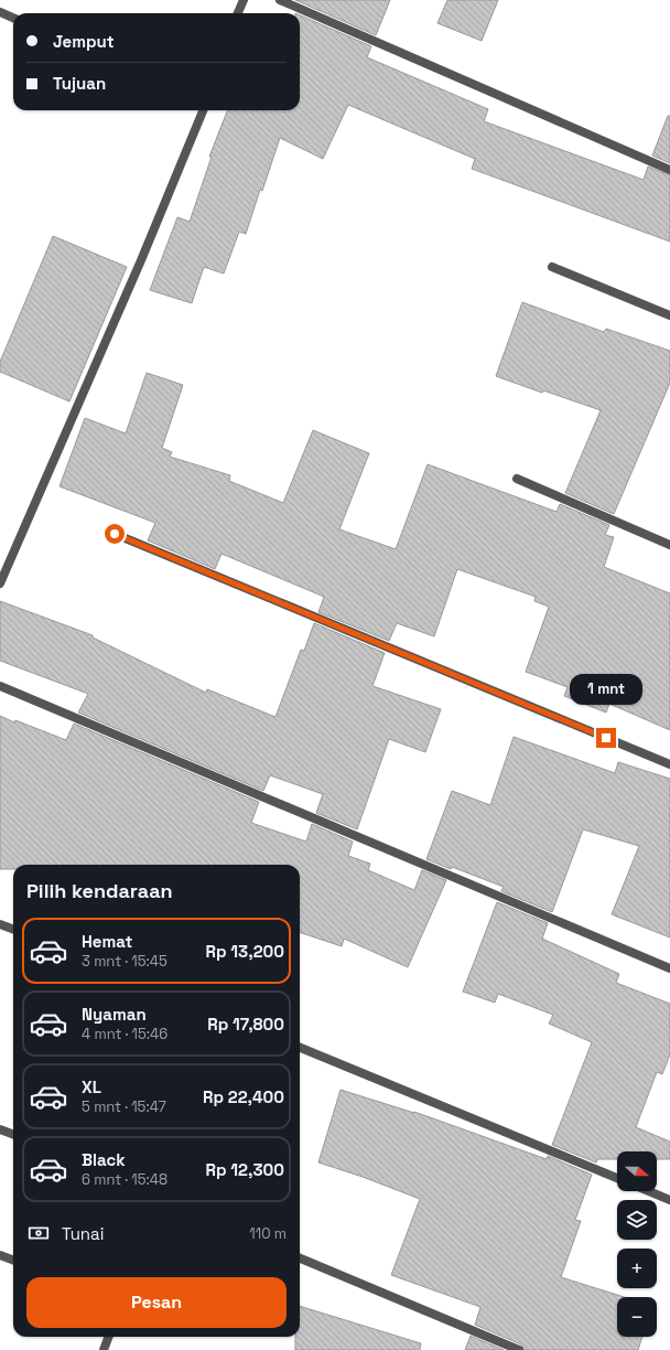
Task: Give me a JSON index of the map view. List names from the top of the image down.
{
  "north": "right",
  "page": {
    "banner": ["Jemput", "Tujuan"],
    "bubble": "1 mnt",
    "heading": "Pilih kendaraan",
    "list": [
      {
        "name": "Hemat",
        "note": "3 mnt · 15:45",
        "value": "Rp 13,200"
      },
      {
        "name": "Nyaman",
        "note": "4 mnt · 15:46",
        "value": "Rp 17,800"
      },
      {
        "name": "XL",
        "note": "5 mnt · 15:47",
        "value": "Rp 22,400"
      },
      {
        "name": "Black",
        "note": "6 mnt · 15:48",
        "value": "Rp 12,300"
      }
    ],
    "map_buttons": ["+", "−"],
    "pay": ["Tunai", "110 m"],
    "buttons": "Pesan"
  }
}
